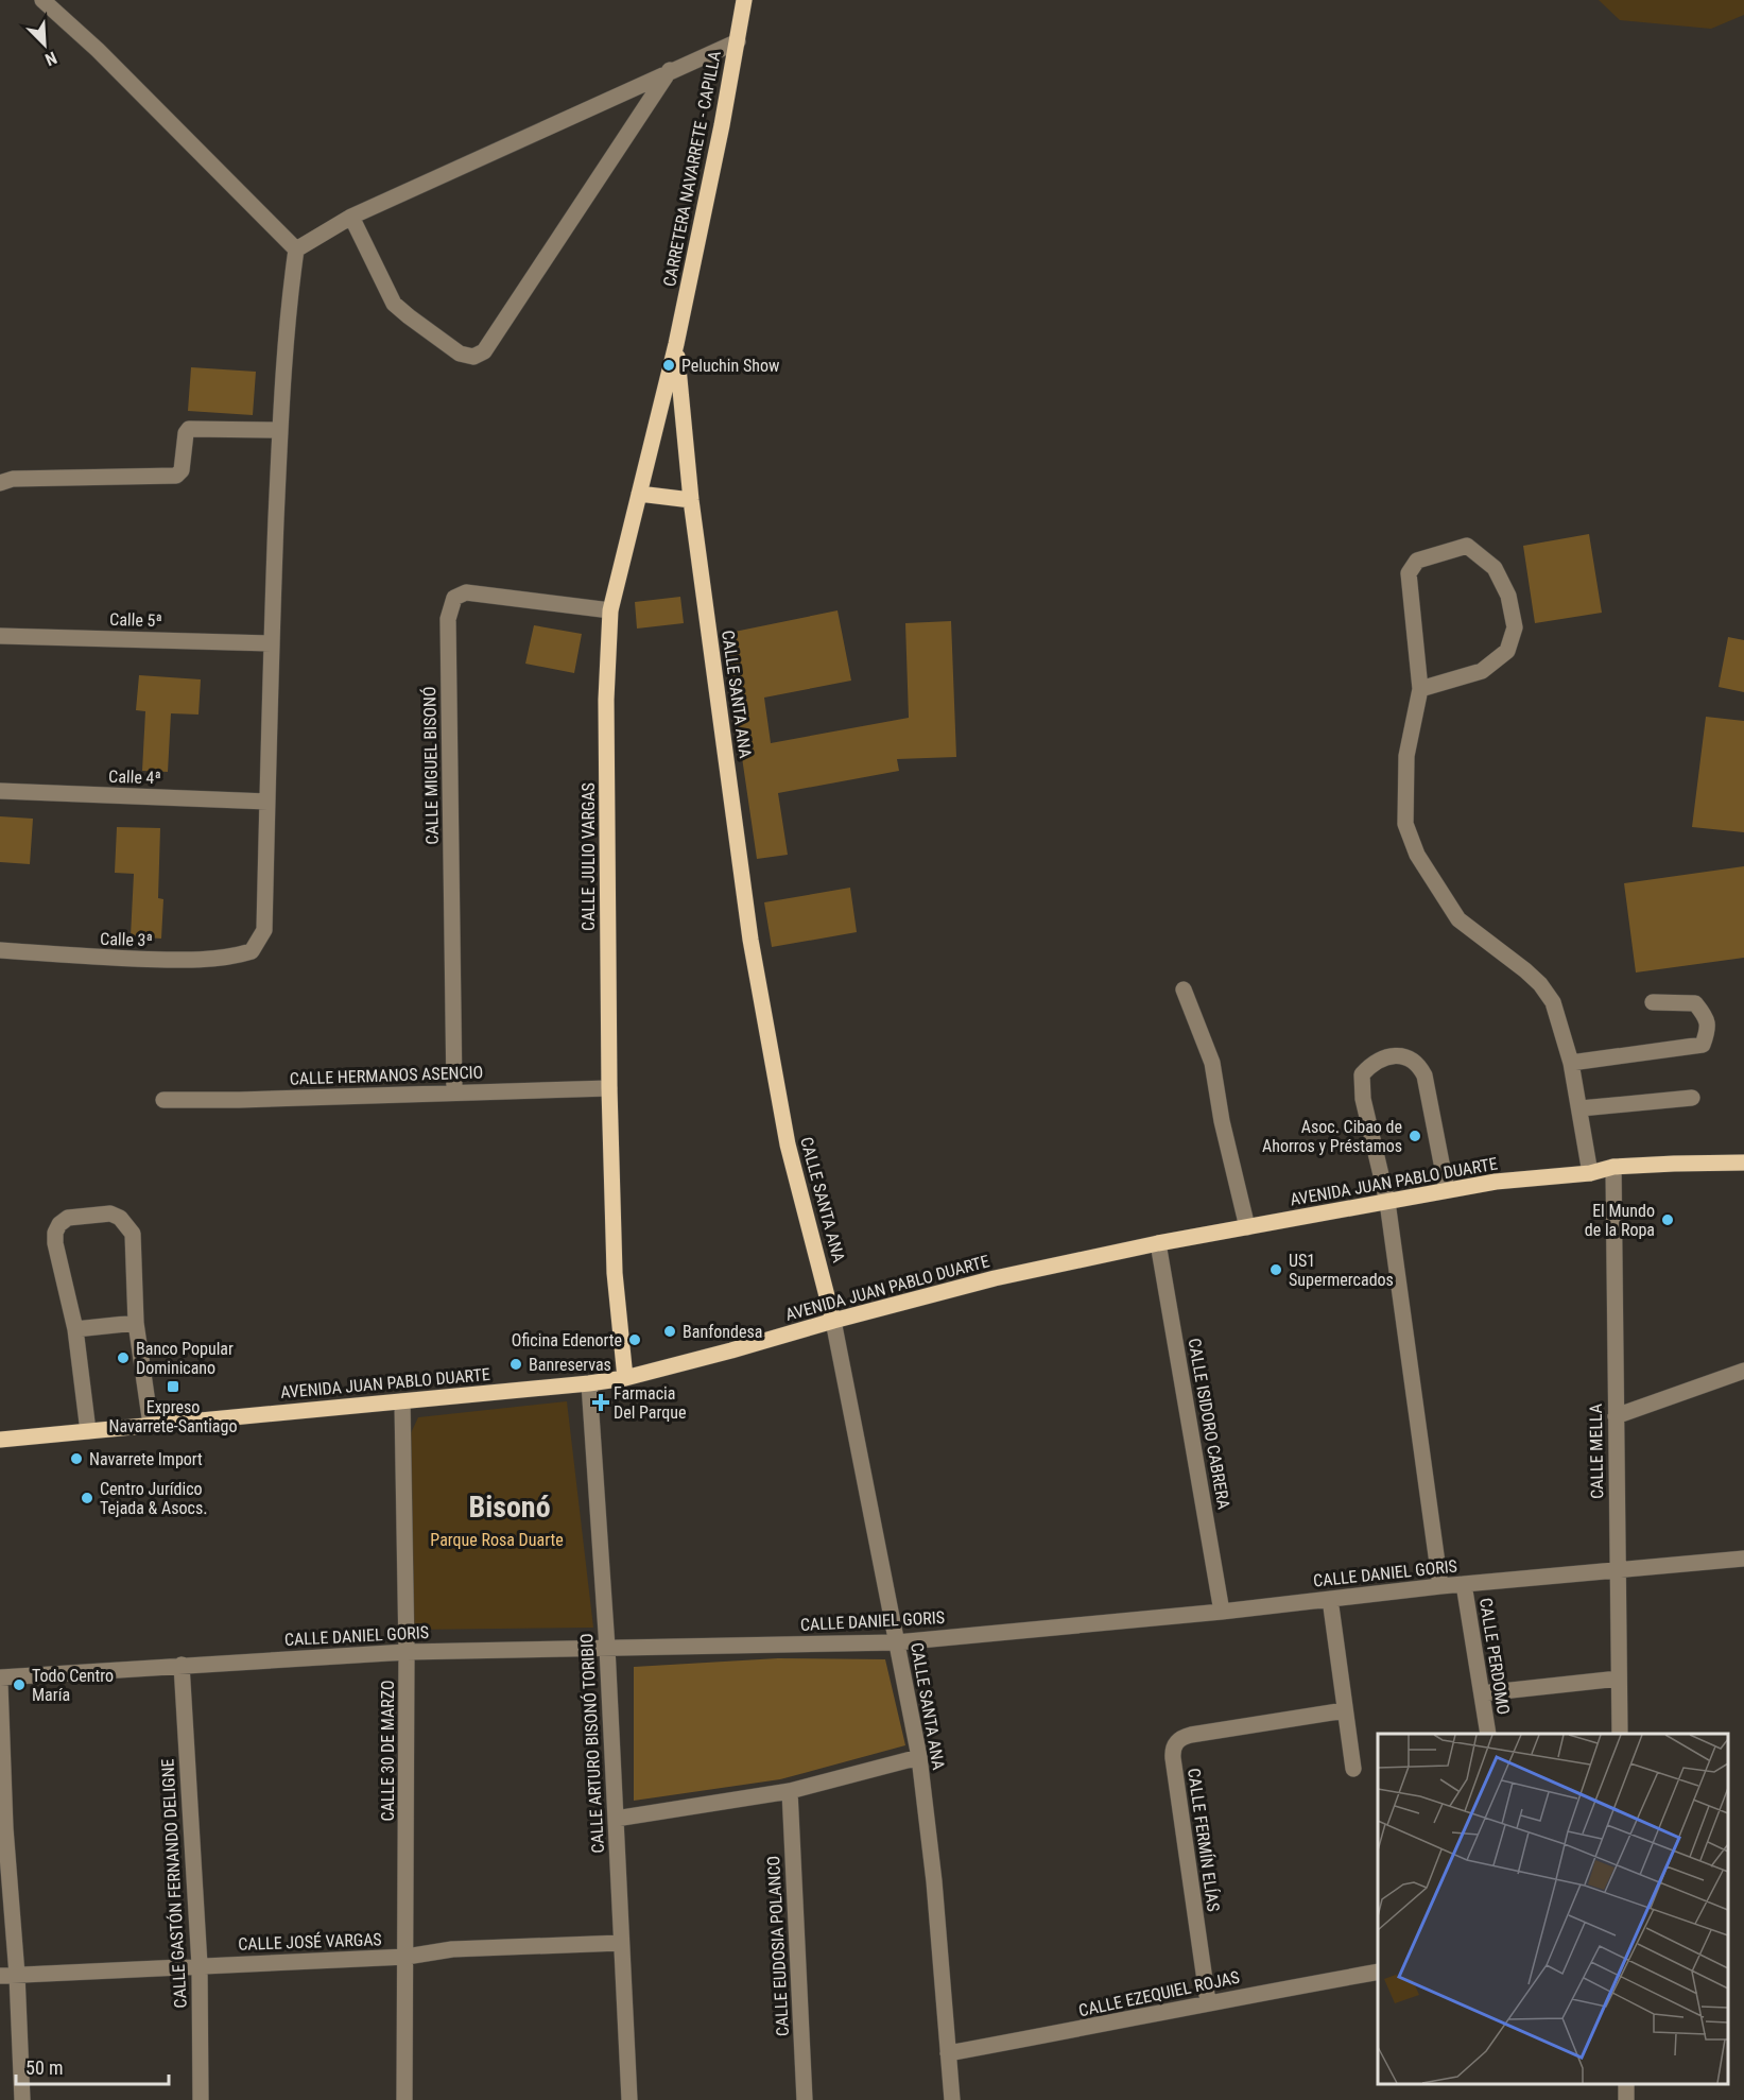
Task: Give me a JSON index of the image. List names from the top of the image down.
{
  "streets": {
    "main road": [
      "CARRETERA NAVARRETE - CAPILLA",
      "CALLE SANTA ANA",
      "CALLE JULIO VARGAS",
      "AVENIDA JUAN PABLO DUARTE"
    ],
    "street": [
      "Calle 5ª",
      "CALLE MIGUEL BISONÓ",
      "Calle 4ª",
      "Calle 3ª",
      "CALLE HERMANOS ASENCIO",
      "CALLE ISIDORO CABRERA",
      "CALLE MELLA",
      "CALLE DANIEL GORIS",
      "CALLE PERDOMO",
      "CALLE ARTURO BISONÓ TORIBIO",
      "CALLE 30 DE MARZO",
      "CALLE FERMÍN ELÍAS",
      "CALLE GASTÓN FERNANDO DELIGNE",
      "CALLE JOSÉ VARGAS",
      "CALLE EUDOSIA POLANCO",
      "CALLE EZEQUIEL ROJAS"
    ]
  },
  "crossings": [
    ["CARRETERA NAVARRETE - CAPILLA", "CALLE SANTA ANA"],
    ["CARRETERA NAVARRETE - CAPILLA", "CALLE JULIO VARGAS"],
    ["CALLE SANTA ANA", "CALLE JULIO VARGAS"],
    ["CALLE SANTA ANA", "AVENIDA JUAN PABLO DUARTE"],
    ["CALLE SANTA ANA", "CALLE DANIEL GORIS"],
    ["CALLE SANTA ANA", "CALLE EZEQUIEL ROJAS"],
    ["CALLE MIGUEL BISONÓ", "CALLE JULIO VARGAS"],
    ["CALLE MIGUEL BISONÓ", "CALLE HERMANOS ASENCIO"],
    ["Calle 4ª", "Calle 3ª"],
    ["CALLE JULIO VARGAS", "CALLE HERMANOS ASENCIO"],
    ["CALLE JULIO VARGAS", "AVENIDA JUAN PABLO DUARTE"],
    ["AVENIDA JUAN PABLO DUARTE", "CALLE ISIDORO CABRERA"],
    ["AVENIDA JUAN PABLO DUARTE", "CALLE MELLA"],
    ["AVENIDA JUAN PABLO DUARTE", "CALLE ARTURO BISONÓ TORIBIO"],
    ["AVENIDA JUAN PABLO DUARTE", "CALLE 30 DE MARZO"],
    ["CALLE ISIDORO CABRERA", "CALLE DANIEL GORIS"],
    ["CALLE MELLA", "CALLE DANIEL GORIS"],
    ["CALLE DANIEL GORIS", "CALLE PERDOMO"],
    ["CALLE DANIEL GORIS", "CALLE ARTURO BISONÓ TORIBIO"],
    ["CALLE DANIEL GORIS", "CALLE 30 DE MARZO"],
    ["CALLE DANIEL GORIS", "CALLE GASTÓN FERNANDO DELIGNE"],
    ["CALLE ARTURO BISONÓ TORIBIO", "CALLE JOSÉ VARGAS"],
    ["CALLE 30 DE MARZO", "CALLE JOSÉ VARGAS"],
    ["CALLE FERMÍN ELÍAS", "CALLE EZEQUIEL ROJAS"],
    ["CALLE GASTÓN FERNANDO DELIGNE", "CALLE JOSÉ VARGAS"]
  ],
  "districts": ["Bisonó"],
  "parks": ["Parque Rosa Duarte"],
  "places": {
    "other": [
      "Peluchin Show",
      "Asoc. Cibao de Ahorros y Préstamos",
      "El Mundo de la Ropa",
      "US1 Supermercados",
      "Banfondesa",
      "Oficina Edenorte",
      "Banco Popular Dominicano",
      "Banreservas",
      "Navarrete Import",
      "Centro Jurídico Tejada & Asocs.",
      "Todo Centro María"
    ],
    "transit": ["Expreso Navarrete-Santiago"],
    "health": ["Farmacia Del Parque"]
  },
  "scale_bar": "50 m",
  "north": "bottom right"
}
